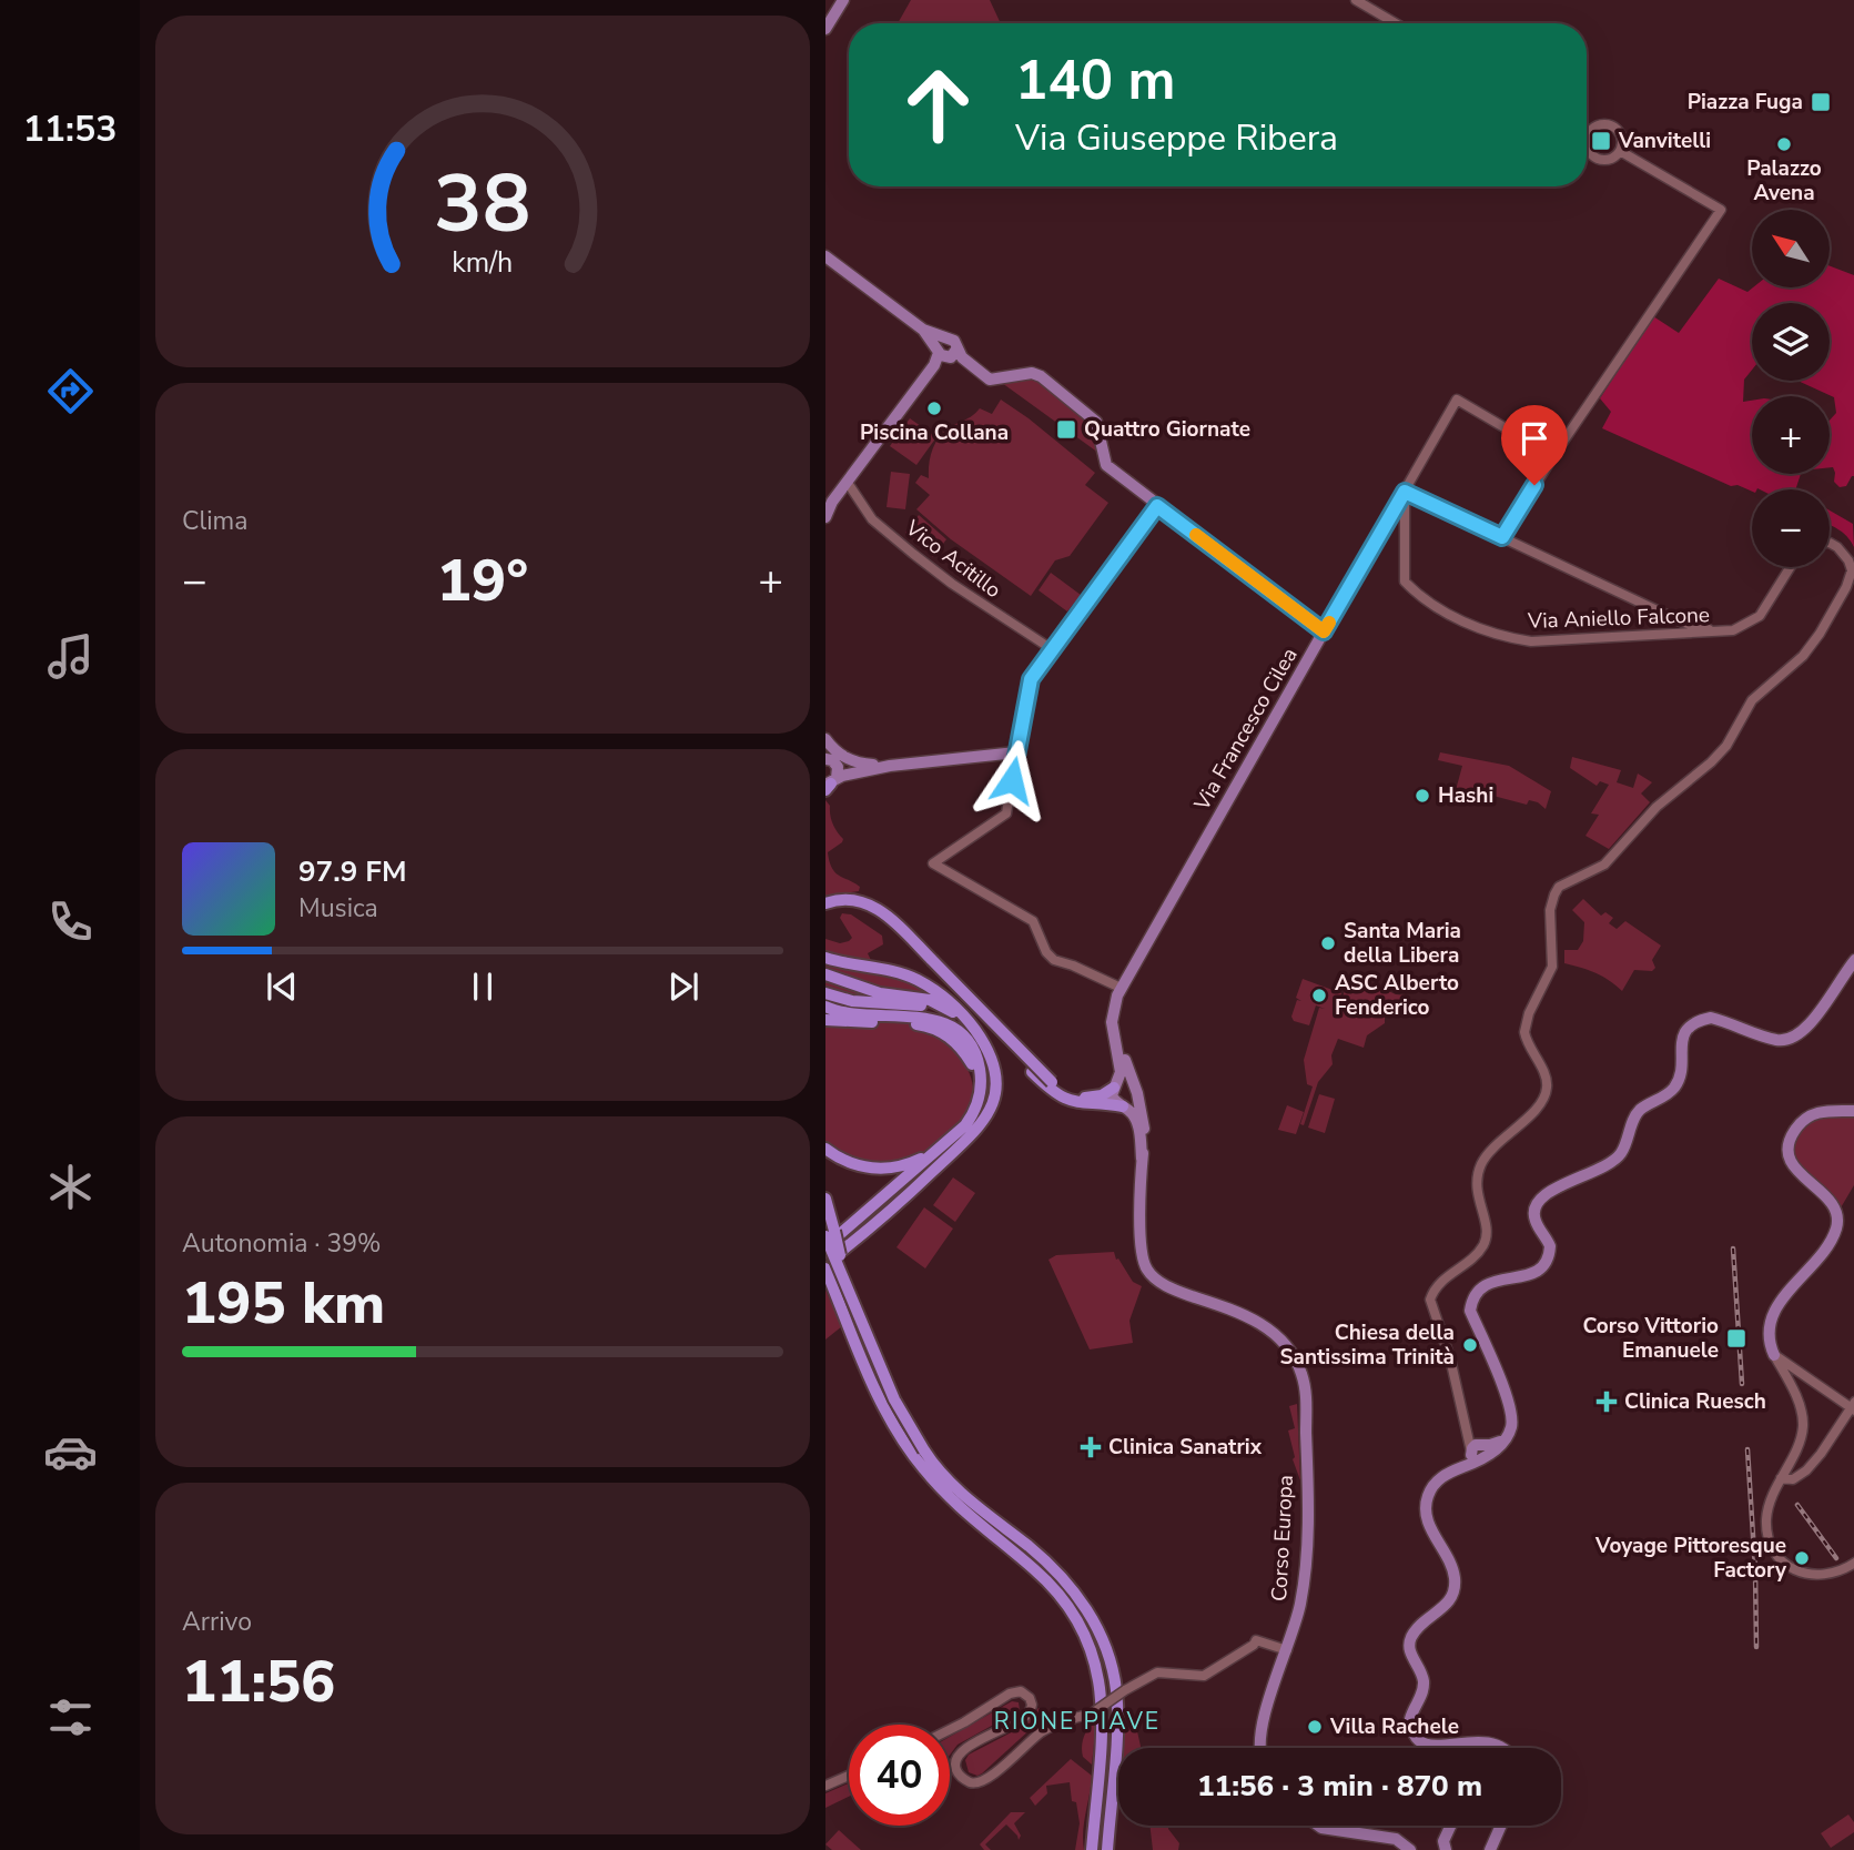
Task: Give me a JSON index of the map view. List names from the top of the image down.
{
  "streets": {
    "main road": ["Via Francesco Cilea", "Corso Europa"],
    "street": ["Vico Acitillo", "Via Aniello Falcone"]
  },
  "crossings": [
    ["Via Aniello Falcone", "Via Francesco Cilea"],
    ["Via Francesco Cilea", "Corso Europa"]
  ],
  "districts": ["RIONE PIAVE"],
  "places": {
    "transit": [
      "Piazza Fuga",
      "Vanvitelli",
      "Quattro Giornate",
      "Corso Vittorio Emanuele"
    ],
    "other": [
      "Palazzo Avena",
      "Piscina Collana",
      "Hashi",
      "Santa Maria della Libera",
      "ASC Alberto Fenderico",
      "Chiesa della Santissima Trinità",
      "Voyage Pittoresque Factory",
      "Villa Rachele"
    ],
    "health": ["Clinica Ruesch", "Clinica Sanatrix"]
  },
  "north": "top left",
  "page": {
    "tabs": "11:53",
    "turn": ["140 m", "Via Giuseppe Ribera"],
    "map_buttons": ["+", "−"],
    "tile": [
      "Clima",
      ["Autonomia · 39%", "195 km"],
      ["Arrivo", "11:56"]
    ],
    "heat": ["−", "19°", "+"],
    "song": ["97.9 FM", "Musica"],
    "limit": "40",
    "trip": "11:56 · 3 min · 870 m",
    "gauge": ["38", "km/h"]
  }
}
